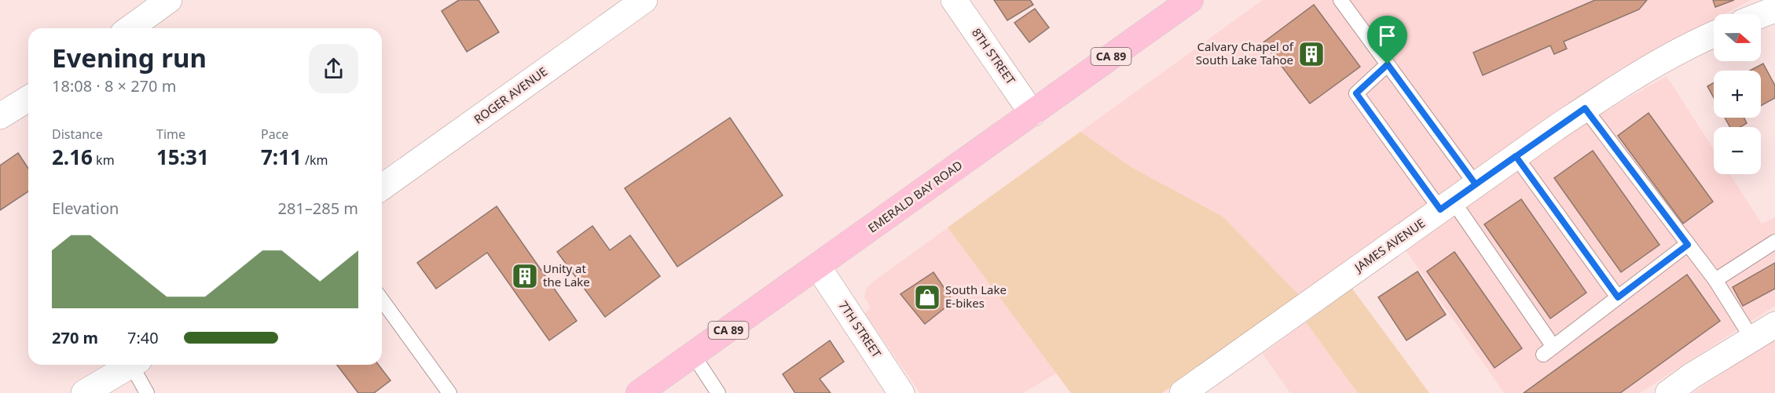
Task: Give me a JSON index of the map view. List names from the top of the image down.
{
  "streets": {
    "main road": ["CA 89", "EMERALD BAY ROAD"],
    "street": [
      "8TH STREET",
      "ROGER AVENUE",
      "JAMES AVENUE",
      "7TH STREET"
    ]
  },
  "crossings": [
    ["8TH STREET", "EMERALD BAY ROAD"],
    ["EMERALD BAY ROAD", "7TH STREET"]
  ],
  "places": {
    "building": ["Calvary Chapel of South Lake Tahoe", "Unity at the Lake"],
    "shop": ["South Lake E-bikes"]
  },
  "north": "right",
  "page": {
    "map_buttons": ["+", "−"],
    "heading": ["Evening run", "18:08 · 8 × 270 m"],
    "stats": [
      ["Distance", "2.16 km"],
      ["Time", "15:31"],
      ["Pace", "7:11 /km"]
    ],
    "chart": ["Elevation", "281–285 m"],
    "list": [
      {
        "name": "270 m",
        "note": "7:40"
      }
    ]
  }
}
